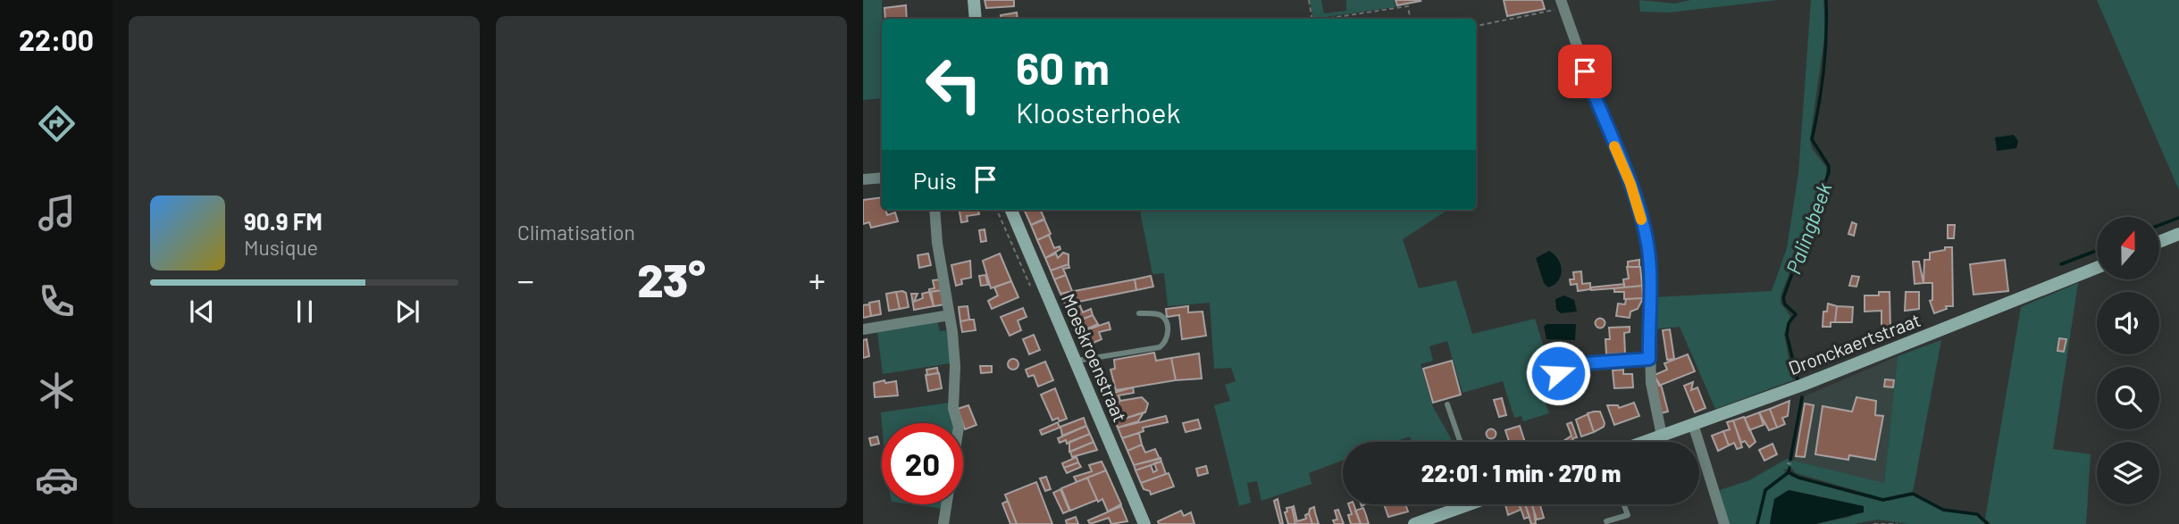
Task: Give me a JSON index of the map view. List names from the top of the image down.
{
  "streets": {
    "main road": ["Dronckaertstraat", "Moeskroenstraat"]
  },
  "water": ["Palingbeek"],
  "north": "top",
  "page": {
    "tabs": "22:00",
    "tile": "Climatisation",
    "turn": ["60 m", "Kloosterhoek"],
    "then": "Puis",
    "song": ["90.9 FM", "Musique"],
    "heat": ["−", "23°", "+"],
    "limit": "20",
    "trip": "22:01 · 1 min · 270 m"
  }
}
